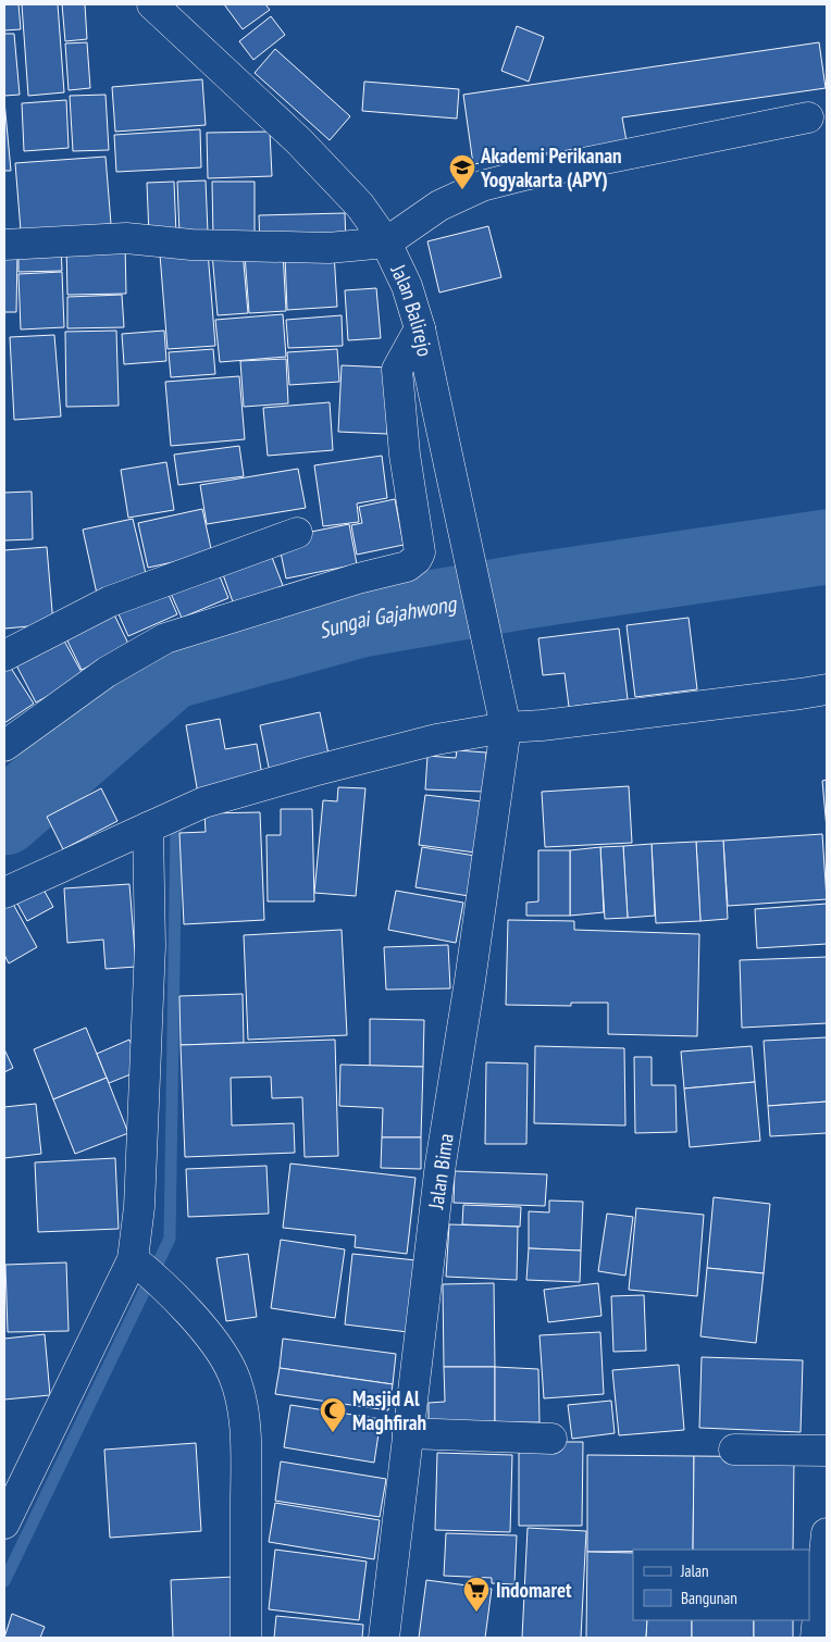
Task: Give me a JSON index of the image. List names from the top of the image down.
{
  "streets": {
    "street": ["Jalan Balirejo", "Jalan Bima"]
  },
  "crossings": [
    ["Jalan Balirejo", "Jalan Bima"]
  ],
  "water": ["Sungai Gajahwong"],
  "places": {
    "school or university": ["Akademi Perikanan Yogyakarta (APY)"],
    "mosque": ["Masjid Al Maghfirah"],
    "supermarket": ["Indomaret"]
  },
  "legend": ["Jalan", "Bangunan"]
}
